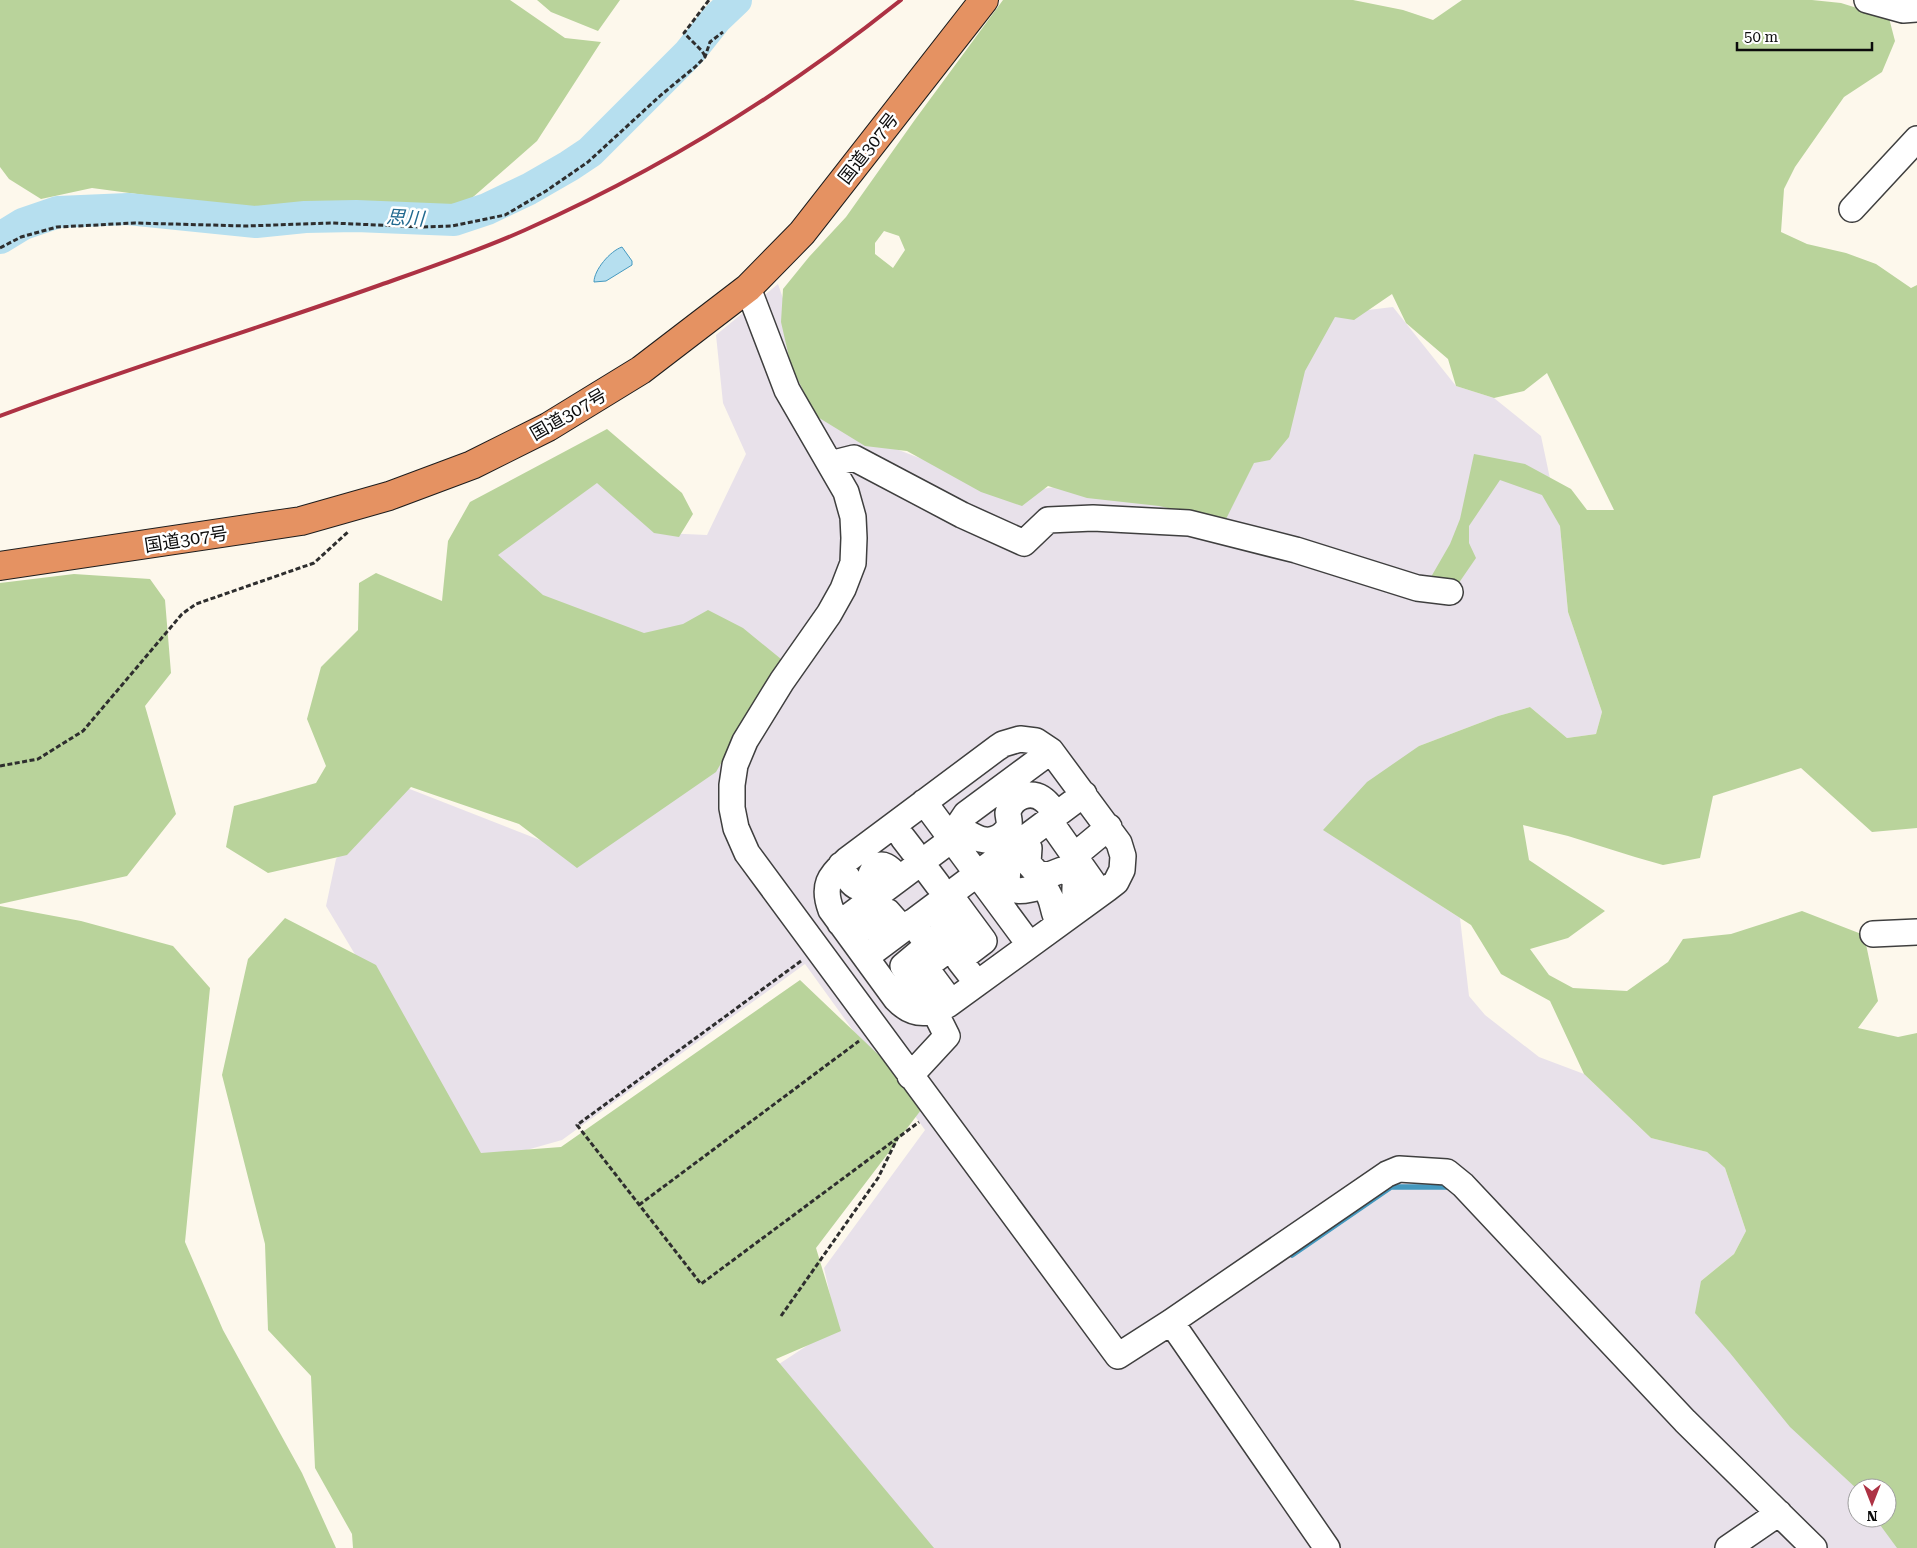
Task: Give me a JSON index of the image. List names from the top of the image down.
{
  "streets": {
    "highway": ["国道307号"]
  },
  "water": ["思川"],
  "scale_bar": "50 m",
  "north": "bottom"
}
